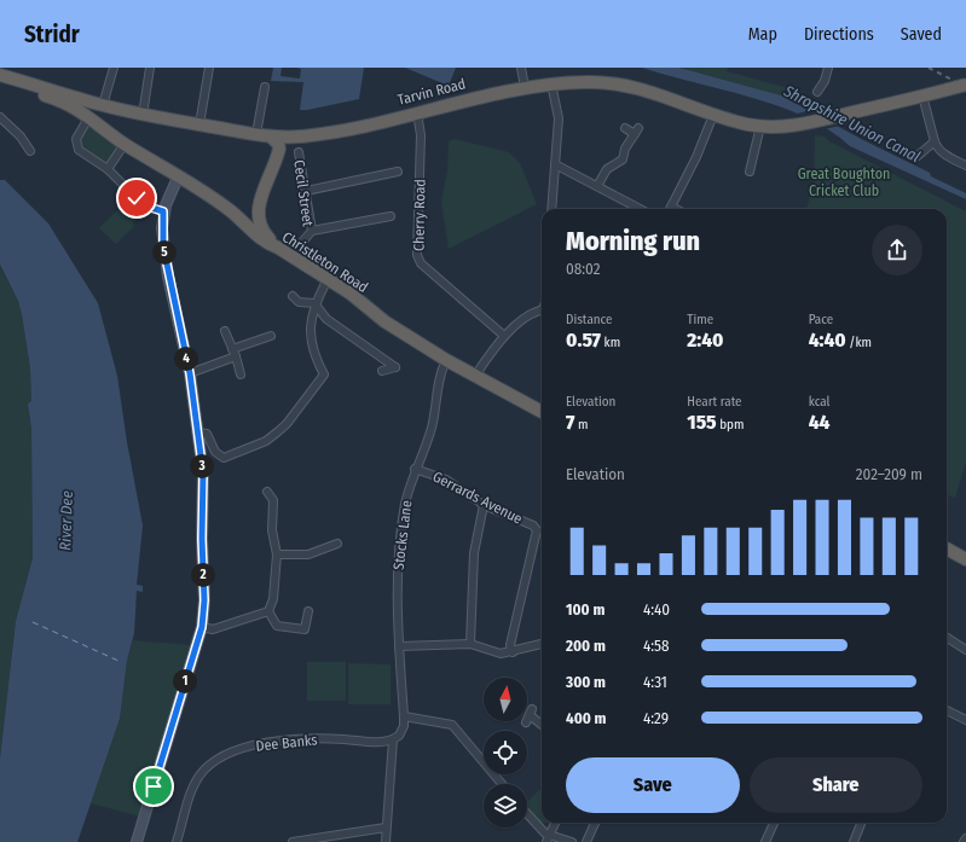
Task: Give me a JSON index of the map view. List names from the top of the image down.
{
  "streets": {
    "highway": ["Tarvin Road", "Christleton Road"],
    "street": [
      "Cecil Street",
      "Cherry Road",
      "Gerrards Avenue",
      "Stocks Lane",
      "Dee Banks"
    ]
  },
  "crossings": [
    ["Tarvin Road", "Cherry Road"],
    ["Cecil Street", "Christleton Road"],
    ["Christleton Road", "Stocks Lane"],
    ["Gerrards Avenue", "Stocks Lane"]
  ],
  "water": ["Shropshire Union Canal", "River Dee"],
  "parks": ["Great Boughton Cricket Club"],
  "north": "top",
  "page": {
    "header": "Stridr",
    "nav": ["Map", "Directions", "Saved"],
    "heading": ["Morning run", "08:02"],
    "pins": [
      "5",
      "4",
      "3",
      "2",
      "1"
    ],
    "stats": [
      ["Distance", "0.57 km"],
      ["Time", "2:40"],
      ["Pace", "4:40 /km"],
      ["Elevation", "7 m"],
      ["Heart rate", "155 bpm"],
      ["kcal", "44"]
    ],
    "chart": ["Elevation", "202–209 m"],
    "list": [
      {
        "name": "100 m",
        "note": "4:40"
      },
      {
        "name": "200 m",
        "note": "4:58"
      },
      {
        "name": "300 m",
        "note": "4:31"
      },
      {
        "name": "400 m",
        "note": "4:29"
      }
    ],
    "buttons": ["Save", "Share"]
  }
}
